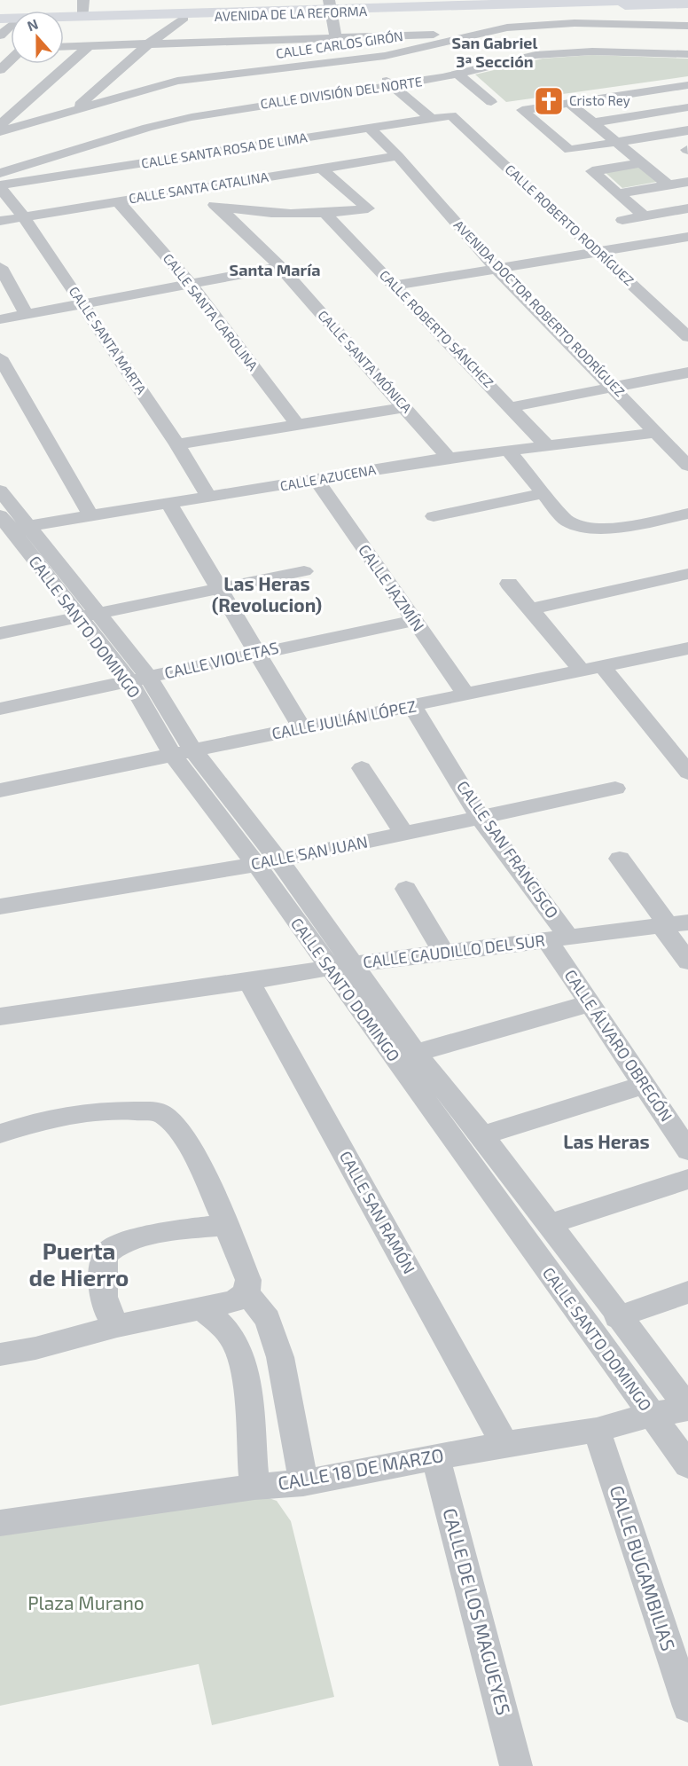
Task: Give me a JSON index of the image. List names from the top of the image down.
{
  "streets": {
    "main road": ["AVENIDA DE LA REFORMA"],
    "street": [
      "CALLE CARLOS GIRÓN",
      "CALLE DIVISIÓN DEL NORTE",
      "CALLE SANTA ROSA DE LIMA",
      "CALLE SANTA CATALINA",
      "CALLE ROBERTO RODRÍGUEZ",
      "AVENIDA DOCTOR ROBERTO RODRÍGUEZ",
      "CALLE SANTA CAROLINA",
      "CALLE ROBERTO SÁNCHEZ",
      "CALLE SANTA MARTA",
      "CALLE SANTA MÓNICA",
      "CALLE AZUCENA",
      "CALLE JAZMÍN",
      "CALLE SANTO DOMINGO",
      "CALLE VIOLETAS",
      "CALLE JULIÁN LÓPEZ",
      "CALLE SAN FRANCISCO",
      "CALLE SAN JUAN",
      "CALLE CAUDILLO DEL SUR",
      "CALLE ÁLVARO OBREGÓN",
      "CALLE SAN RAMÓN",
      "CALLE 18 DE MARZO",
      "CALLE BUGAMBILIAS",
      "CALLE DE LOS MAGUEYES"
    ]
  },
  "crossings": [
    ["CALLE SANTA ROSA DE LIMA", "CALLE ROBERTO RODRÍGUEZ"],
    ["CALLE SANTA ROSA DE LIMA", "AVENIDA DOCTOR ROBERTO RODRÍGUEZ"],
    ["CALLE SANTA ROSA DE LIMA", "CALLE SANTA MARTA"],
    ["CALLE SANTA CATALINA", "AVENIDA DOCTOR ROBERTO RODRÍGUEZ"],
    ["CALLE SANTA CATALINA", "CALLE SANTA CAROLINA"],
    ["CALLE SANTA CATALINA", "CALLE SANTA MARTA"],
    ["AVENIDA DOCTOR ROBERTO RODRÍGUEZ", "CALLE AZUCENA"],
    ["CALLE ROBERTO SÁNCHEZ", "CALLE AZUCENA"],
    ["CALLE SANTA MARTA", "CALLE AZUCENA"],
    ["CALLE SANTA MÓNICA", "CALLE AZUCENA"],
    ["CALLE AZUCENA", "CALLE JAZMÍN"],
    ["CALLE AZUCENA", "CALLE SANTO DOMINGO"],
    ["CALLE JAZMÍN", "CALLE VIOLETAS"],
    ["CALLE JAZMÍN", "CALLE JULIÁN LÓPEZ"],
    ["CALLE SANTO DOMINGO", "CALLE VIOLETAS"],
    ["CALLE SANTO DOMINGO", "CALLE JULIÁN LÓPEZ"],
    ["CALLE SANTO DOMINGO", "CALLE SAN JUAN"],
    ["CALLE SANTO DOMINGO", "CALLE CAUDILLO DEL SUR"],
    ["CALLE SANTO DOMINGO", "CALLE 18 DE MARZO"],
    ["CALLE JULIÁN LÓPEZ", "CALLE SAN FRANCISCO"],
    ["CALLE SAN FRANCISCO", "CALLE SAN JUAN"],
    ["CALLE SAN FRANCISCO", "CALLE CAUDILLO DEL SUR"],
    ["CALLE SAN FRANCISCO", "CALLE ÁLVARO OBREGÓN"],
    ["CALLE CAUDILLO DEL SUR", "CALLE ÁLVARO OBREGÓN"],
    ["CALLE CAUDILLO DEL SUR", "CALLE SAN RAMÓN"],
    ["CALLE SAN RAMÓN", "CALLE 18 DE MARZO"],
    ["CALLE 18 DE MARZO", "CALLE BUGAMBILIAS"],
    ["CALLE 18 DE MARZO", "CALLE DE LOS MAGUEYES"]
  ],
  "districts": [
    "San Gabriel 3ª Sección",
    "Santa María",
    "Las Heras (Revolucion)",
    "Las Heras",
    "Puerta de Hierro"
  ],
  "parks": ["Plaza Murano"],
  "places": {
    "church": ["Cristo Rey"]
  },
  "north": "top"
}
